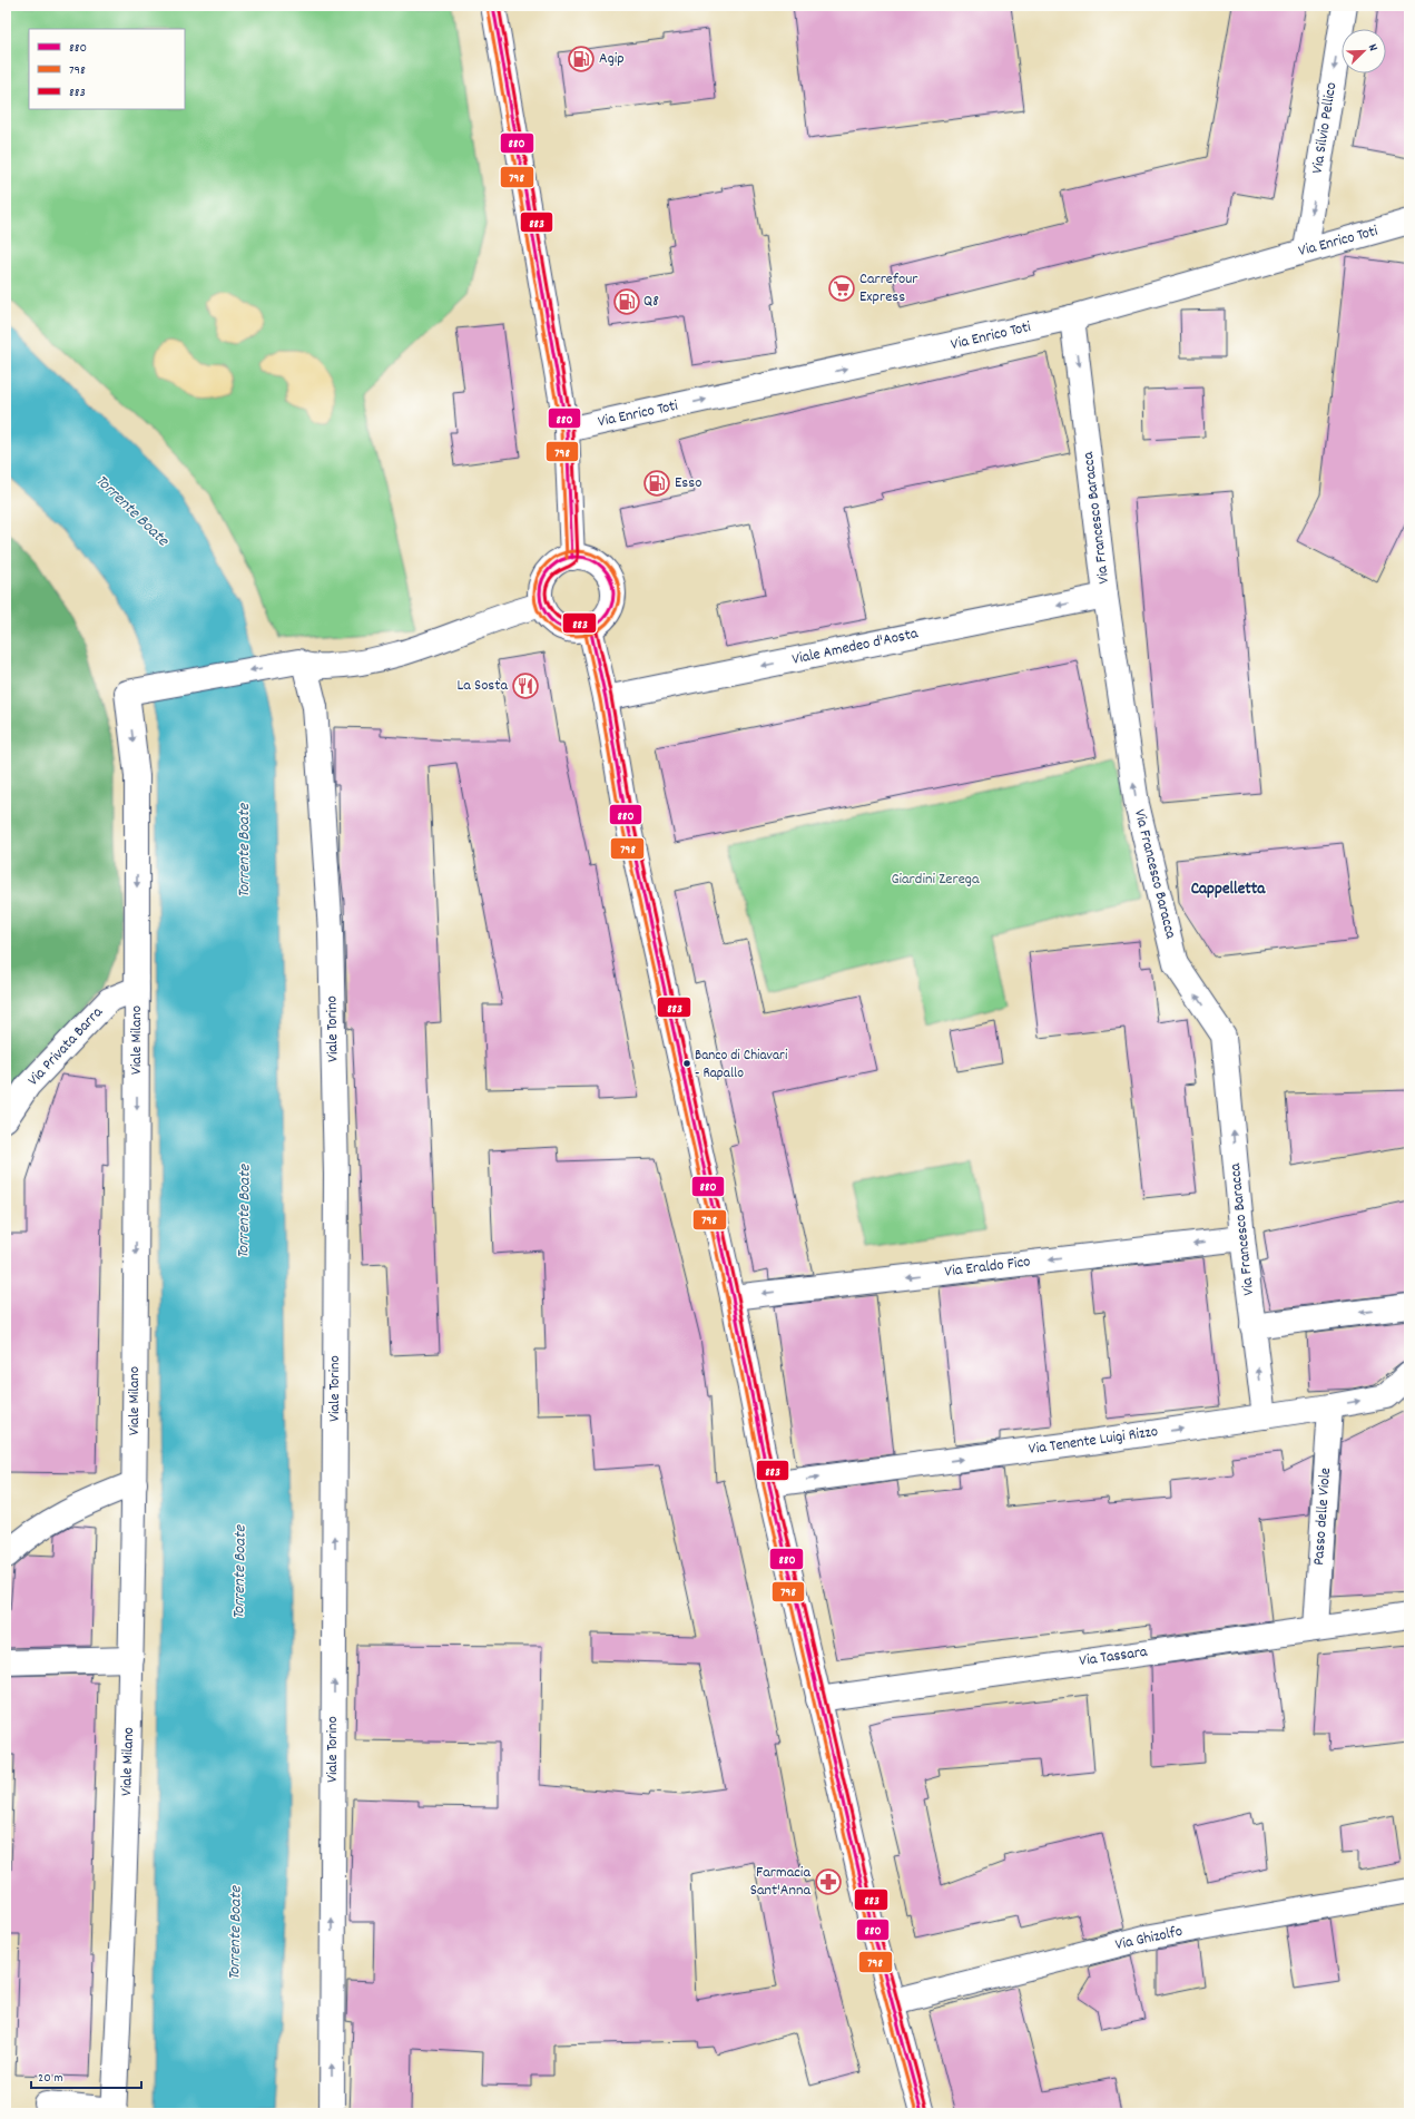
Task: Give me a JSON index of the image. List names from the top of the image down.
{
  "streets": {
    "street": [
      "Via Silvio Pellico",
      "Via Enrico Toti",
      "Via Francesco Baracca",
      "Viale Amedeo d'Aosta",
      "Viale Torino",
      "Viale Milano",
      "Via Privata Barra",
      "Via Eraldo Fico",
      "Via Tenente Luigi Rizzo",
      "Passo delle Viole",
      "Via Tassara",
      "Via Ghizolfo"
    ]
  },
  "crossings": [
    ["Via Silvio Pellico", "Via Enrico Toti"],
    ["Via Enrico Toti", "Via Francesco Baracca"],
    ["Via Francesco Baracca", "Viale Amedeo d'Aosta"],
    ["Via Francesco Baracca", "Via Eraldo Fico"],
    ["Via Francesco Baracca", "Via Tenente Luigi Rizzo"],
    ["Viale Torino", "Viale Milano"],
    ["Viale Milano", "Via Privata Barra"],
    ["Via Tenente Luigi Rizzo", "Passo delle Viole"],
    ["Passo delle Viole", "Via Tassara"]
  ],
  "one_way": [
    "Via Silvio Pellico",
    "Via Enrico Toti",
    "Viale Amedeo d'Aosta",
    "Viale Torino",
    "Viale Milano",
    "Via Eraldo Fico",
    "Via Tenente Luigi Rizzo"
  ],
  "districts": ["Cappelletta"],
  "water": ["Torrente Boate"],
  "parks": ["Giardini Zerega"],
  "places": {
    "fuel station": ["Agip", "Q8", "Esso"],
    "supermarket": ["Carrefour Express"],
    "restaurant": ["La Sosta"],
    "other": ["Banco di Chiavari - Rapallo"],
    "pharmacy": ["Farmacia Sant'Anna"]
  },
  "lines": ["transit line 880", "transit line 883", "transit line 798"],
  "legend": ["880", "798", "883"],
  "scale_bar": "20 m",
  "north": "top right"
}
